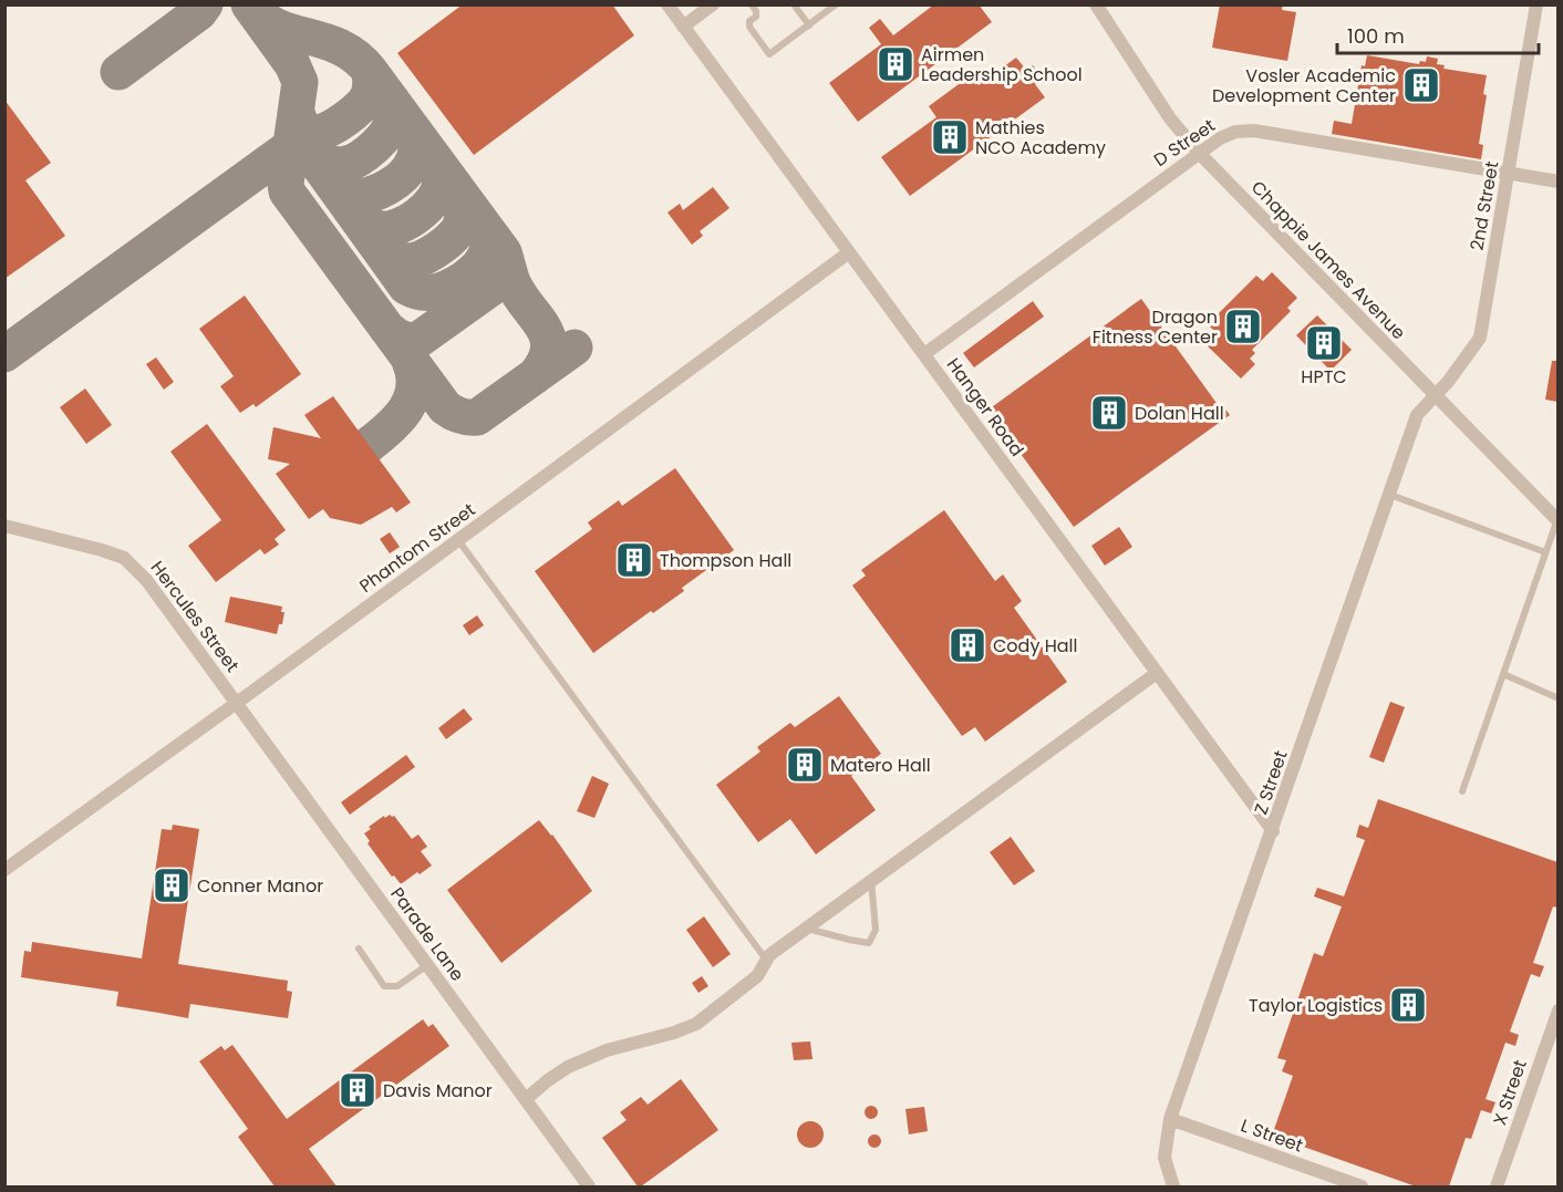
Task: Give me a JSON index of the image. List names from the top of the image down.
{
  "streets": {
    "street": [
      "D Street",
      "2nd Street",
      "Chappie James Avenue",
      "Hanger Road",
      "Phantom Street",
      "Hercules Street",
      "Z Street",
      "Parade Lane",
      "X Street",
      "L Street"
    ]
  },
  "crossings": [
    ["D Street", "2nd Street"],
    ["D Street", "Chappie James Avenue"],
    ["D Street", "Hanger Road"],
    ["2nd Street", "Chappie James Avenue"],
    ["2nd Street", "Z Street"],
    ["Chappie James Avenue", "Z Street"],
    ["Hanger Road", "Phantom Street"],
    ["Hanger Road", "Z Street"],
    ["Phantom Street", "Hercules Street"],
    ["Phantom Street", "Parade Lane"],
    ["Hercules Street", "Parade Lane"],
    ["Z Street", "L Street"]
  ],
  "places": {
    "building": [
      "Airmen Leadership School",
      "Vosler Academic Development Center",
      "Mathies NCO Academy",
      "Dragon Fitness Center",
      "HPTC",
      "Dolan Hall",
      "Thompson Hall",
      "Cody Hall",
      "Matero Hall",
      "Conner Manor",
      "Taylor Logistics",
      "Davis Manor"
    ]
  },
  "scale_bar": "100 m"
}
